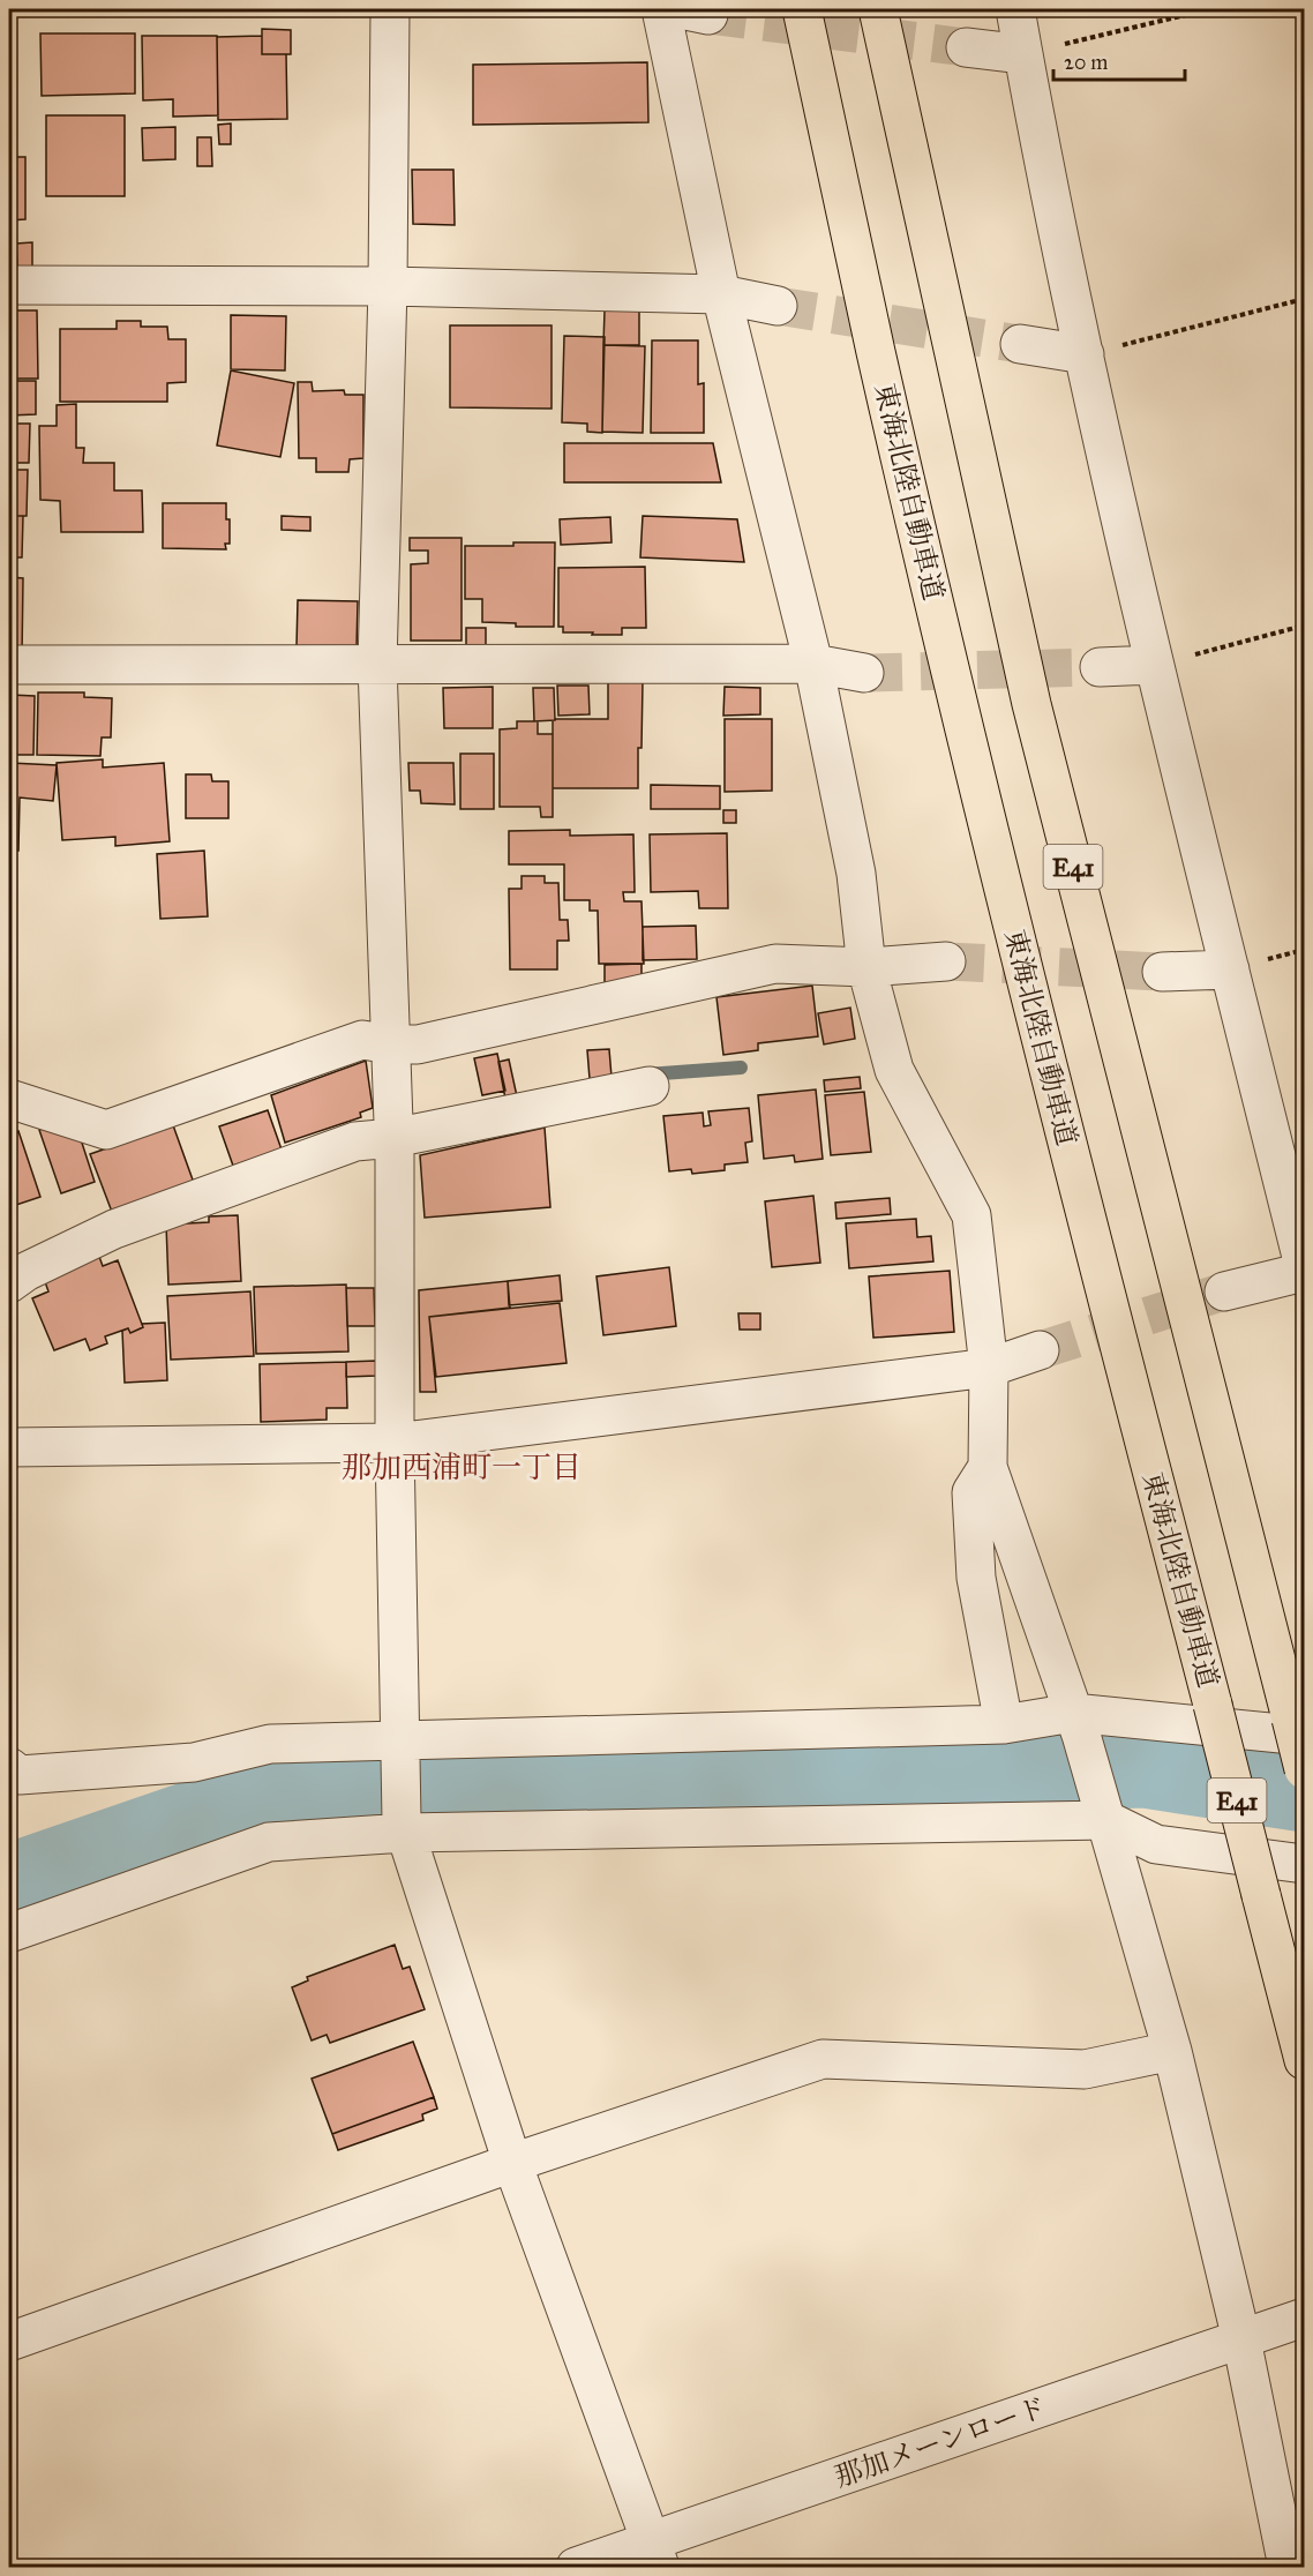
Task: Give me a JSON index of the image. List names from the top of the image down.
{
  "streets": {
    "highway": ["東海北陸自動車道", "E41"],
    "street": ["那加メーンロード"]
  },
  "districts": ["那加西浦町一丁目"],
  "scale_bar": "20 m"
}
